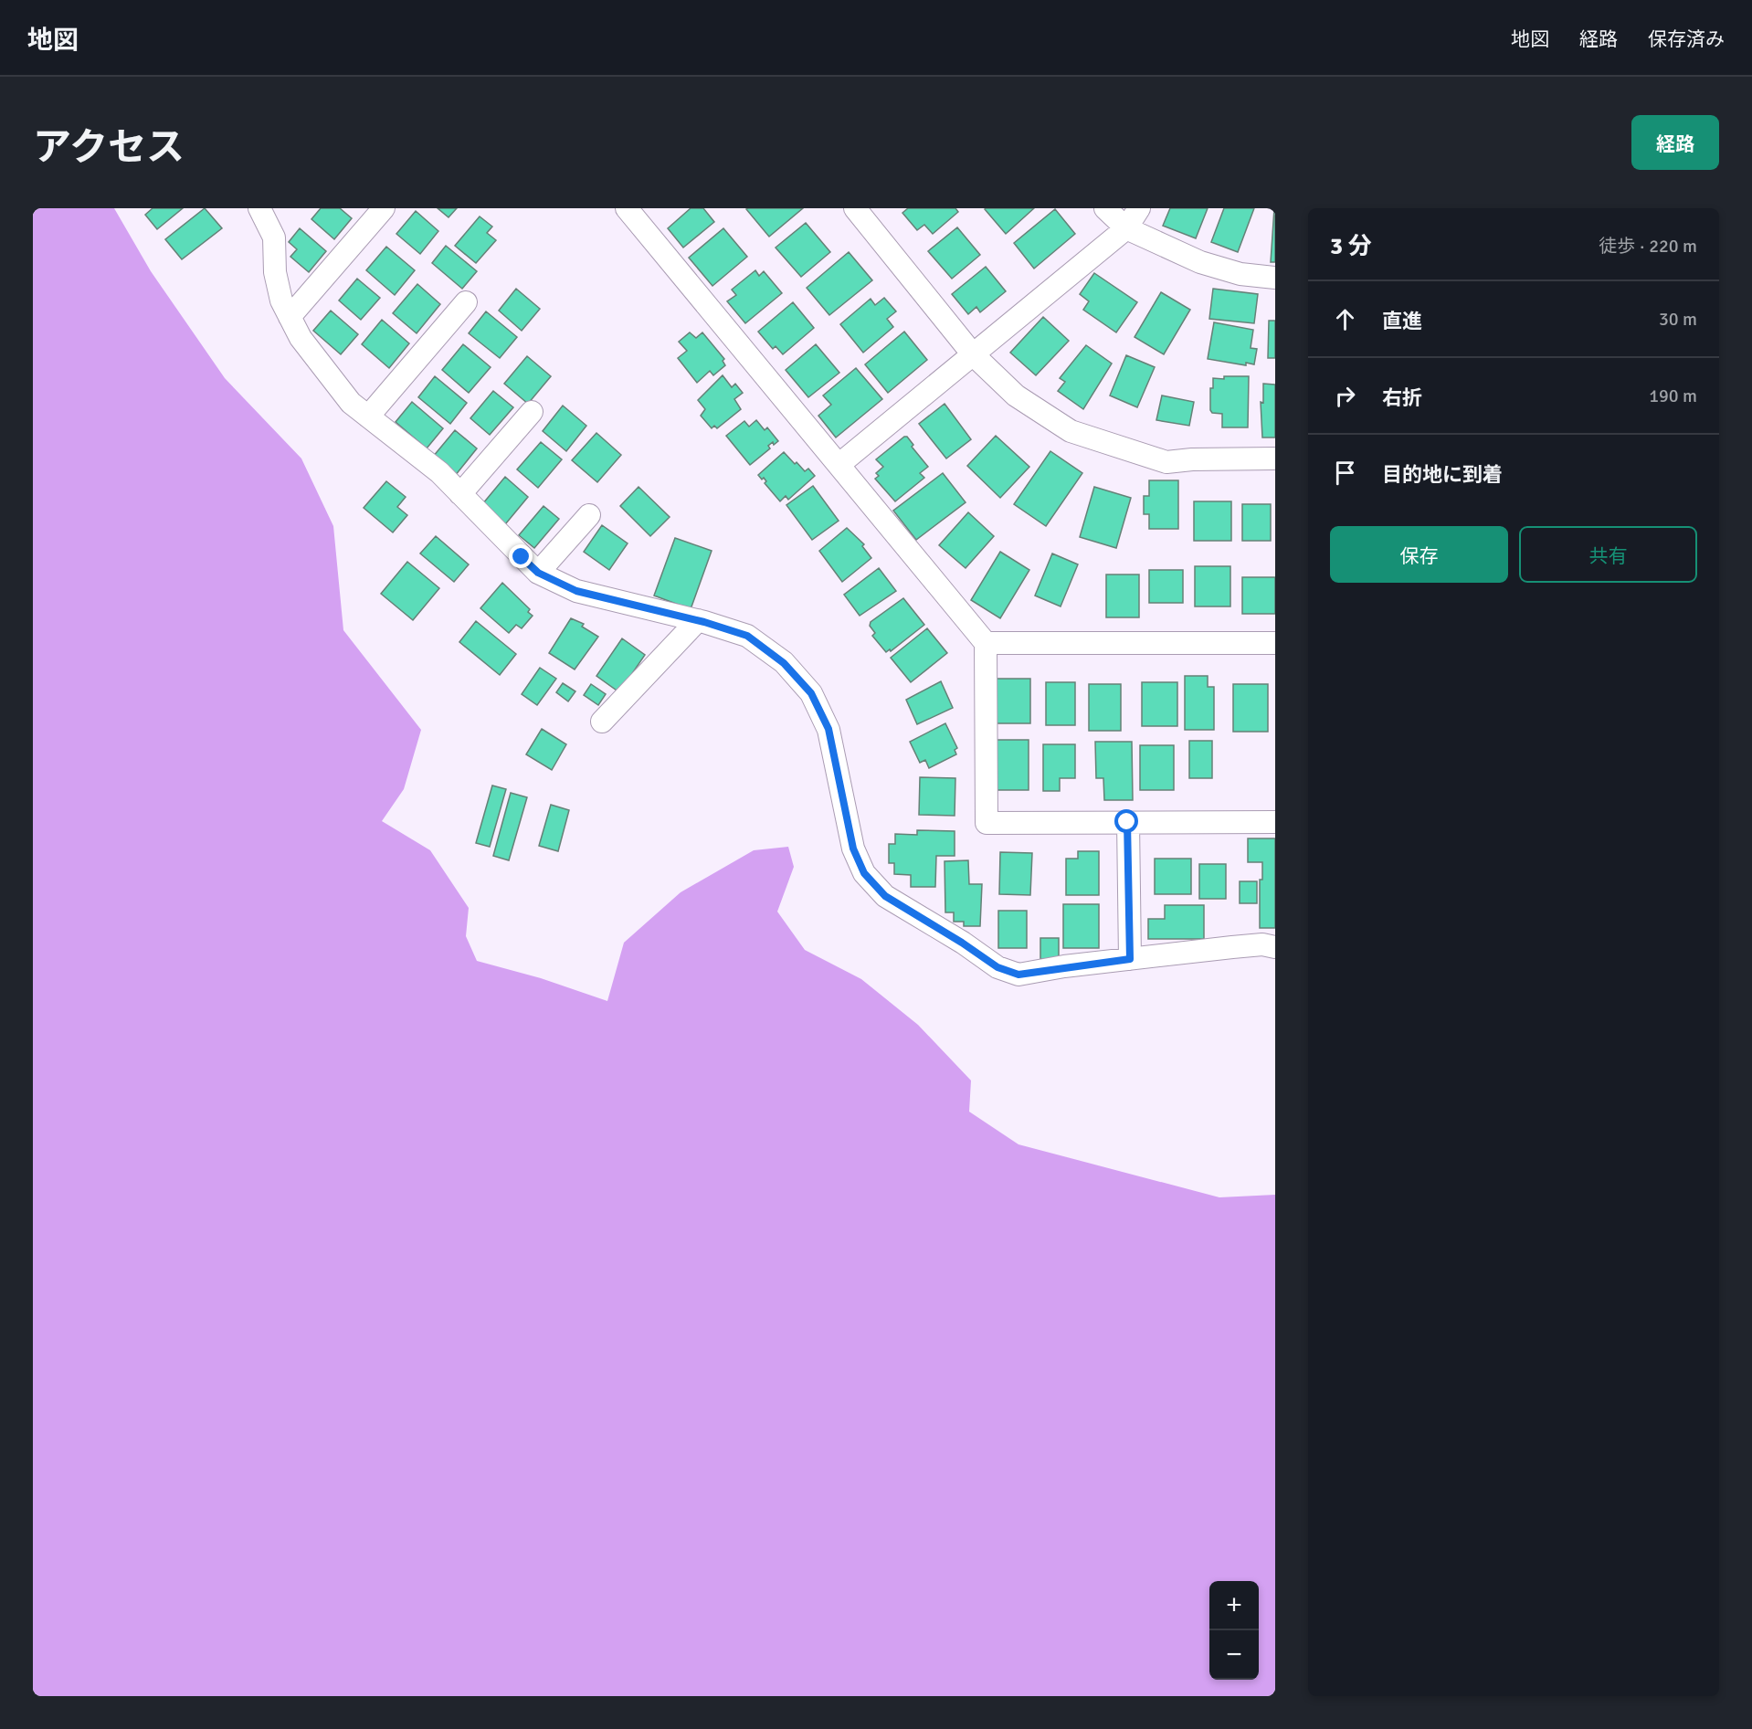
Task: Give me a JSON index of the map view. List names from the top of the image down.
{
  "page": {
    "header": "地図",
    "nav": ["地図", "経路", "保存済み"],
    "title": "アクセス",
    "buttons": [
      "経路",
      ["保存", "共有"]
    ],
    "heading": ["3 分", "徒歩 · 220 m"],
    "list": [
      ["直進", "30 m"],
      ["右折", "190 m"],
      "目的地に到着"
    ],
    "map_buttons": ["+", "−"]
  }
}
